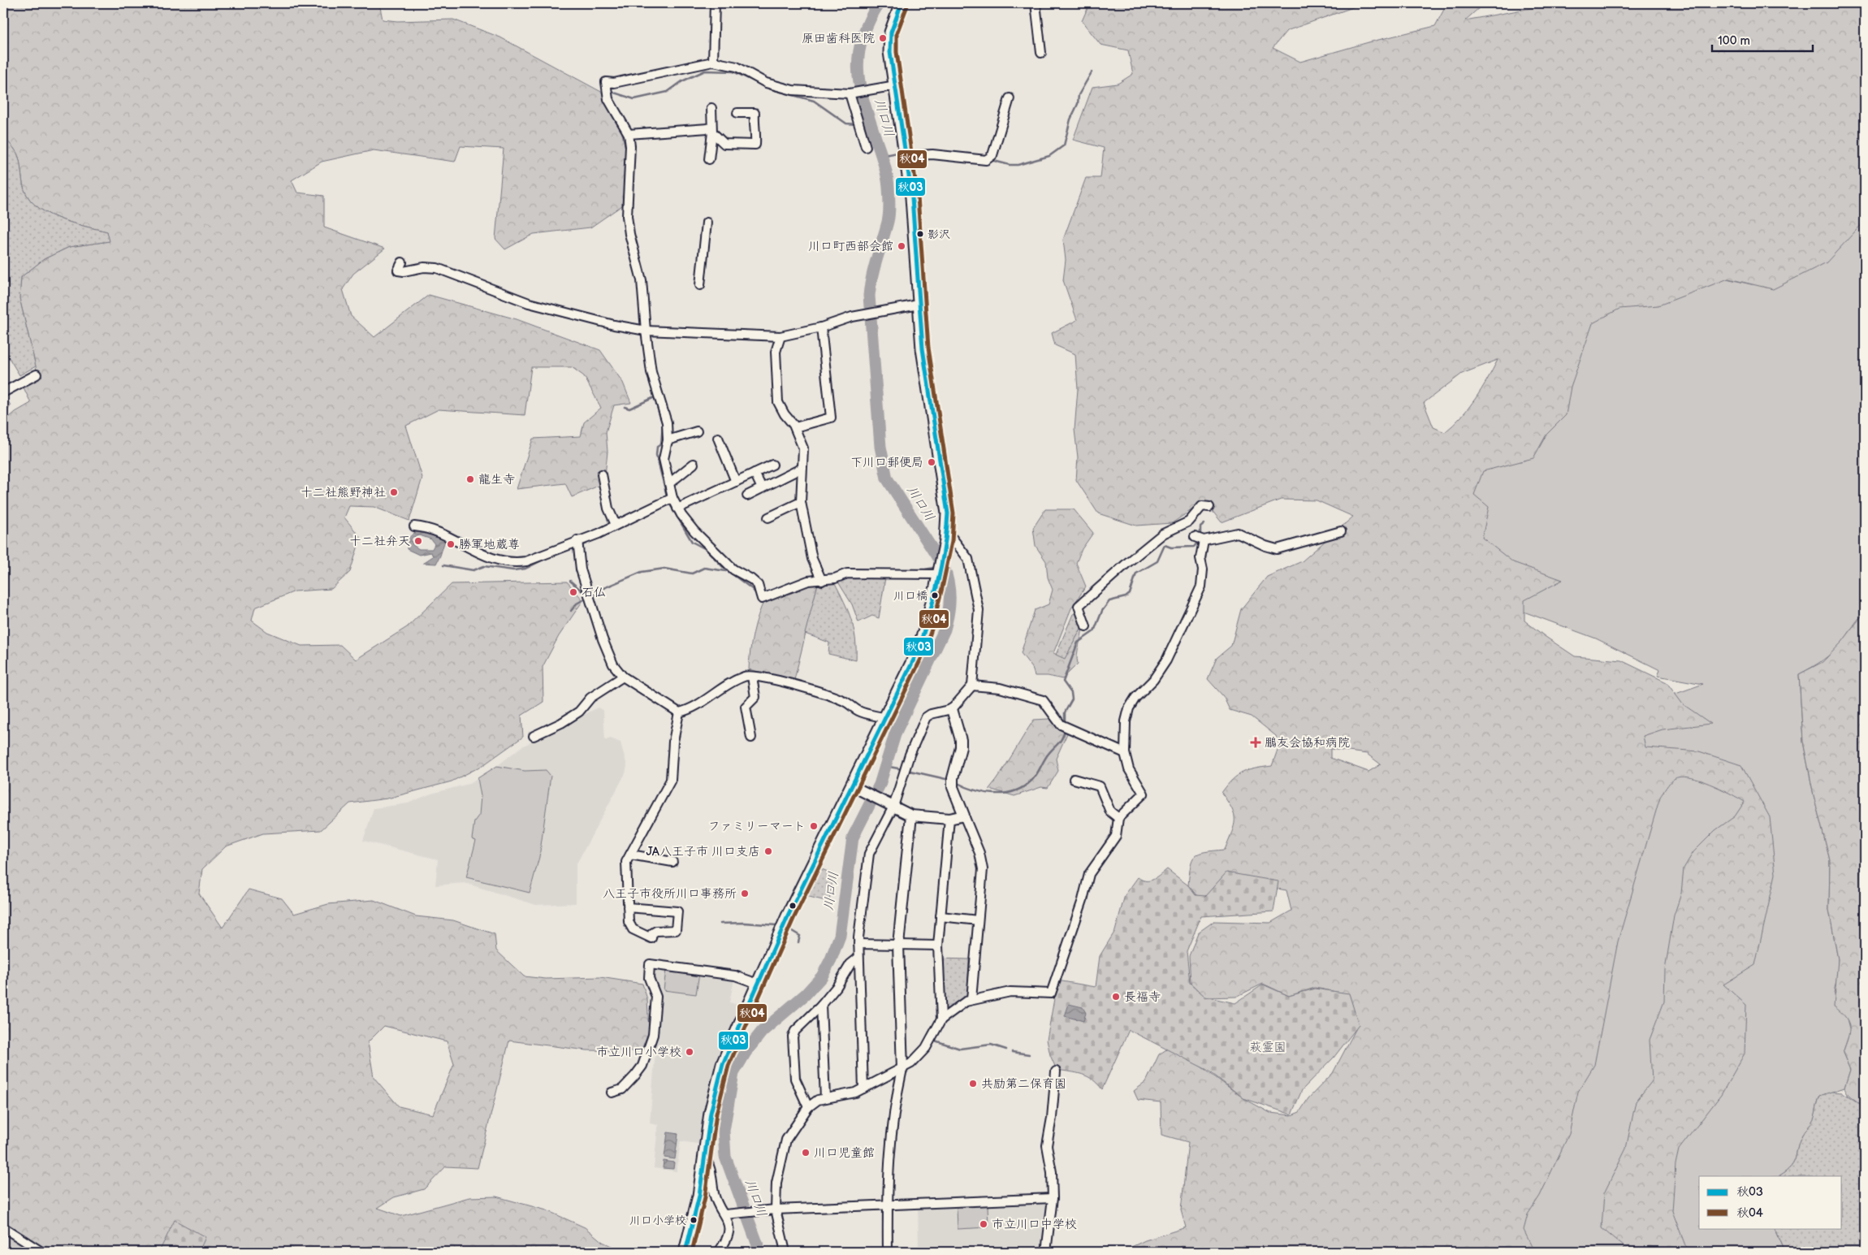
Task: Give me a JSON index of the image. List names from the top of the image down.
{
  "water": ["川口川"],
  "parks": ["萩霊園"],
  "places": {
    "other": [
      "原田歯科医院",
      "影沢",
      "川口町西部会館",
      "下川口郵便局",
      "龍生寺",
      "十二社熊野神社",
      "十二社弁天",
      "勝軍地蔵尊",
      "石仏",
      "川口橋",
      "ファミリーマート",
      "JA八王子市 川口支店",
      "八王子市役所川口事務所",
      "長福寺",
      "市立川口小学校",
      "共励第二保育園",
      "川口児童館",
      "川口小学校",
      "市立川口中学校"
    ],
    "health": ["鵬友会協和病院"]
  },
  "lines": ["transit line 秋03", "transit line 秋04"],
  "legend": ["秋03", "秋04"],
  "scale_bar": "100 m"
}
